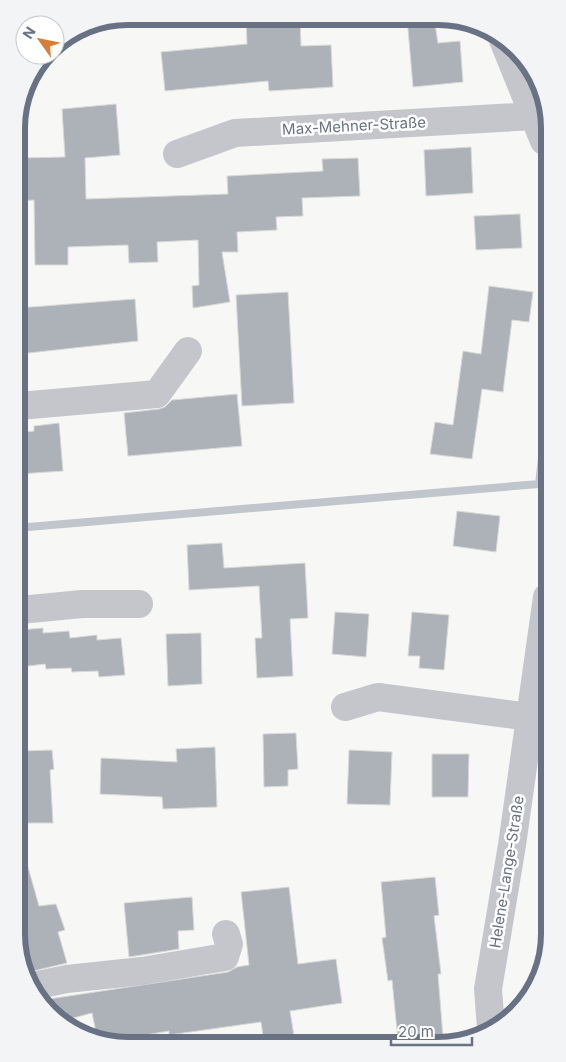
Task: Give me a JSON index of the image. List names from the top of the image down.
{
  "streets": {
    "street": ["Max-Mehner-Straße", "Helene-Lange-Straße"]
  },
  "scale_bar": "20 m",
  "north": "top left"
}
